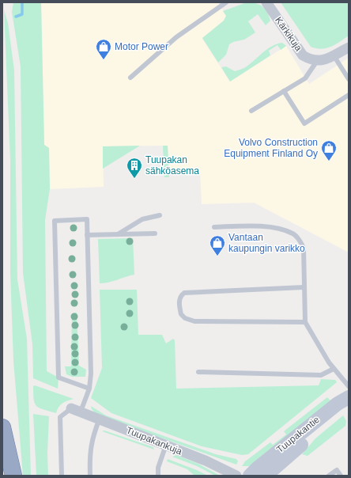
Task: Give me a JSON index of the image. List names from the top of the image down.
{
  "streets": {
    "main road": ["Tuupakantie"],
    "street": ["Kärkikuja", "Tuupakankuja"]
  },
  "places": {
    "shop": ["Motor Power", "Volvo Construction Equipment Finland Oy", "Vantaan kaupungin varikko"],
    "building": ["Tuupakan sähköasema"]
  }
}
